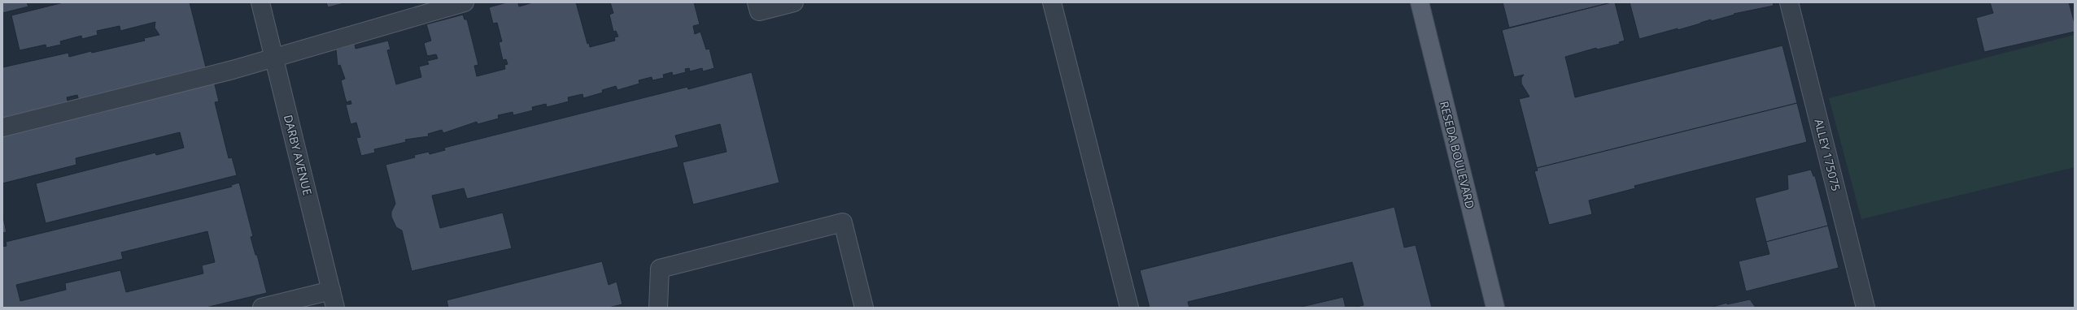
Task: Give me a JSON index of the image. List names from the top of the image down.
{
  "streets": {
    "main road": ["RESEDA BOULEVARD"],
    "street": ["DARBY AVENUE", "ALLEY 175075"]
  }
}
